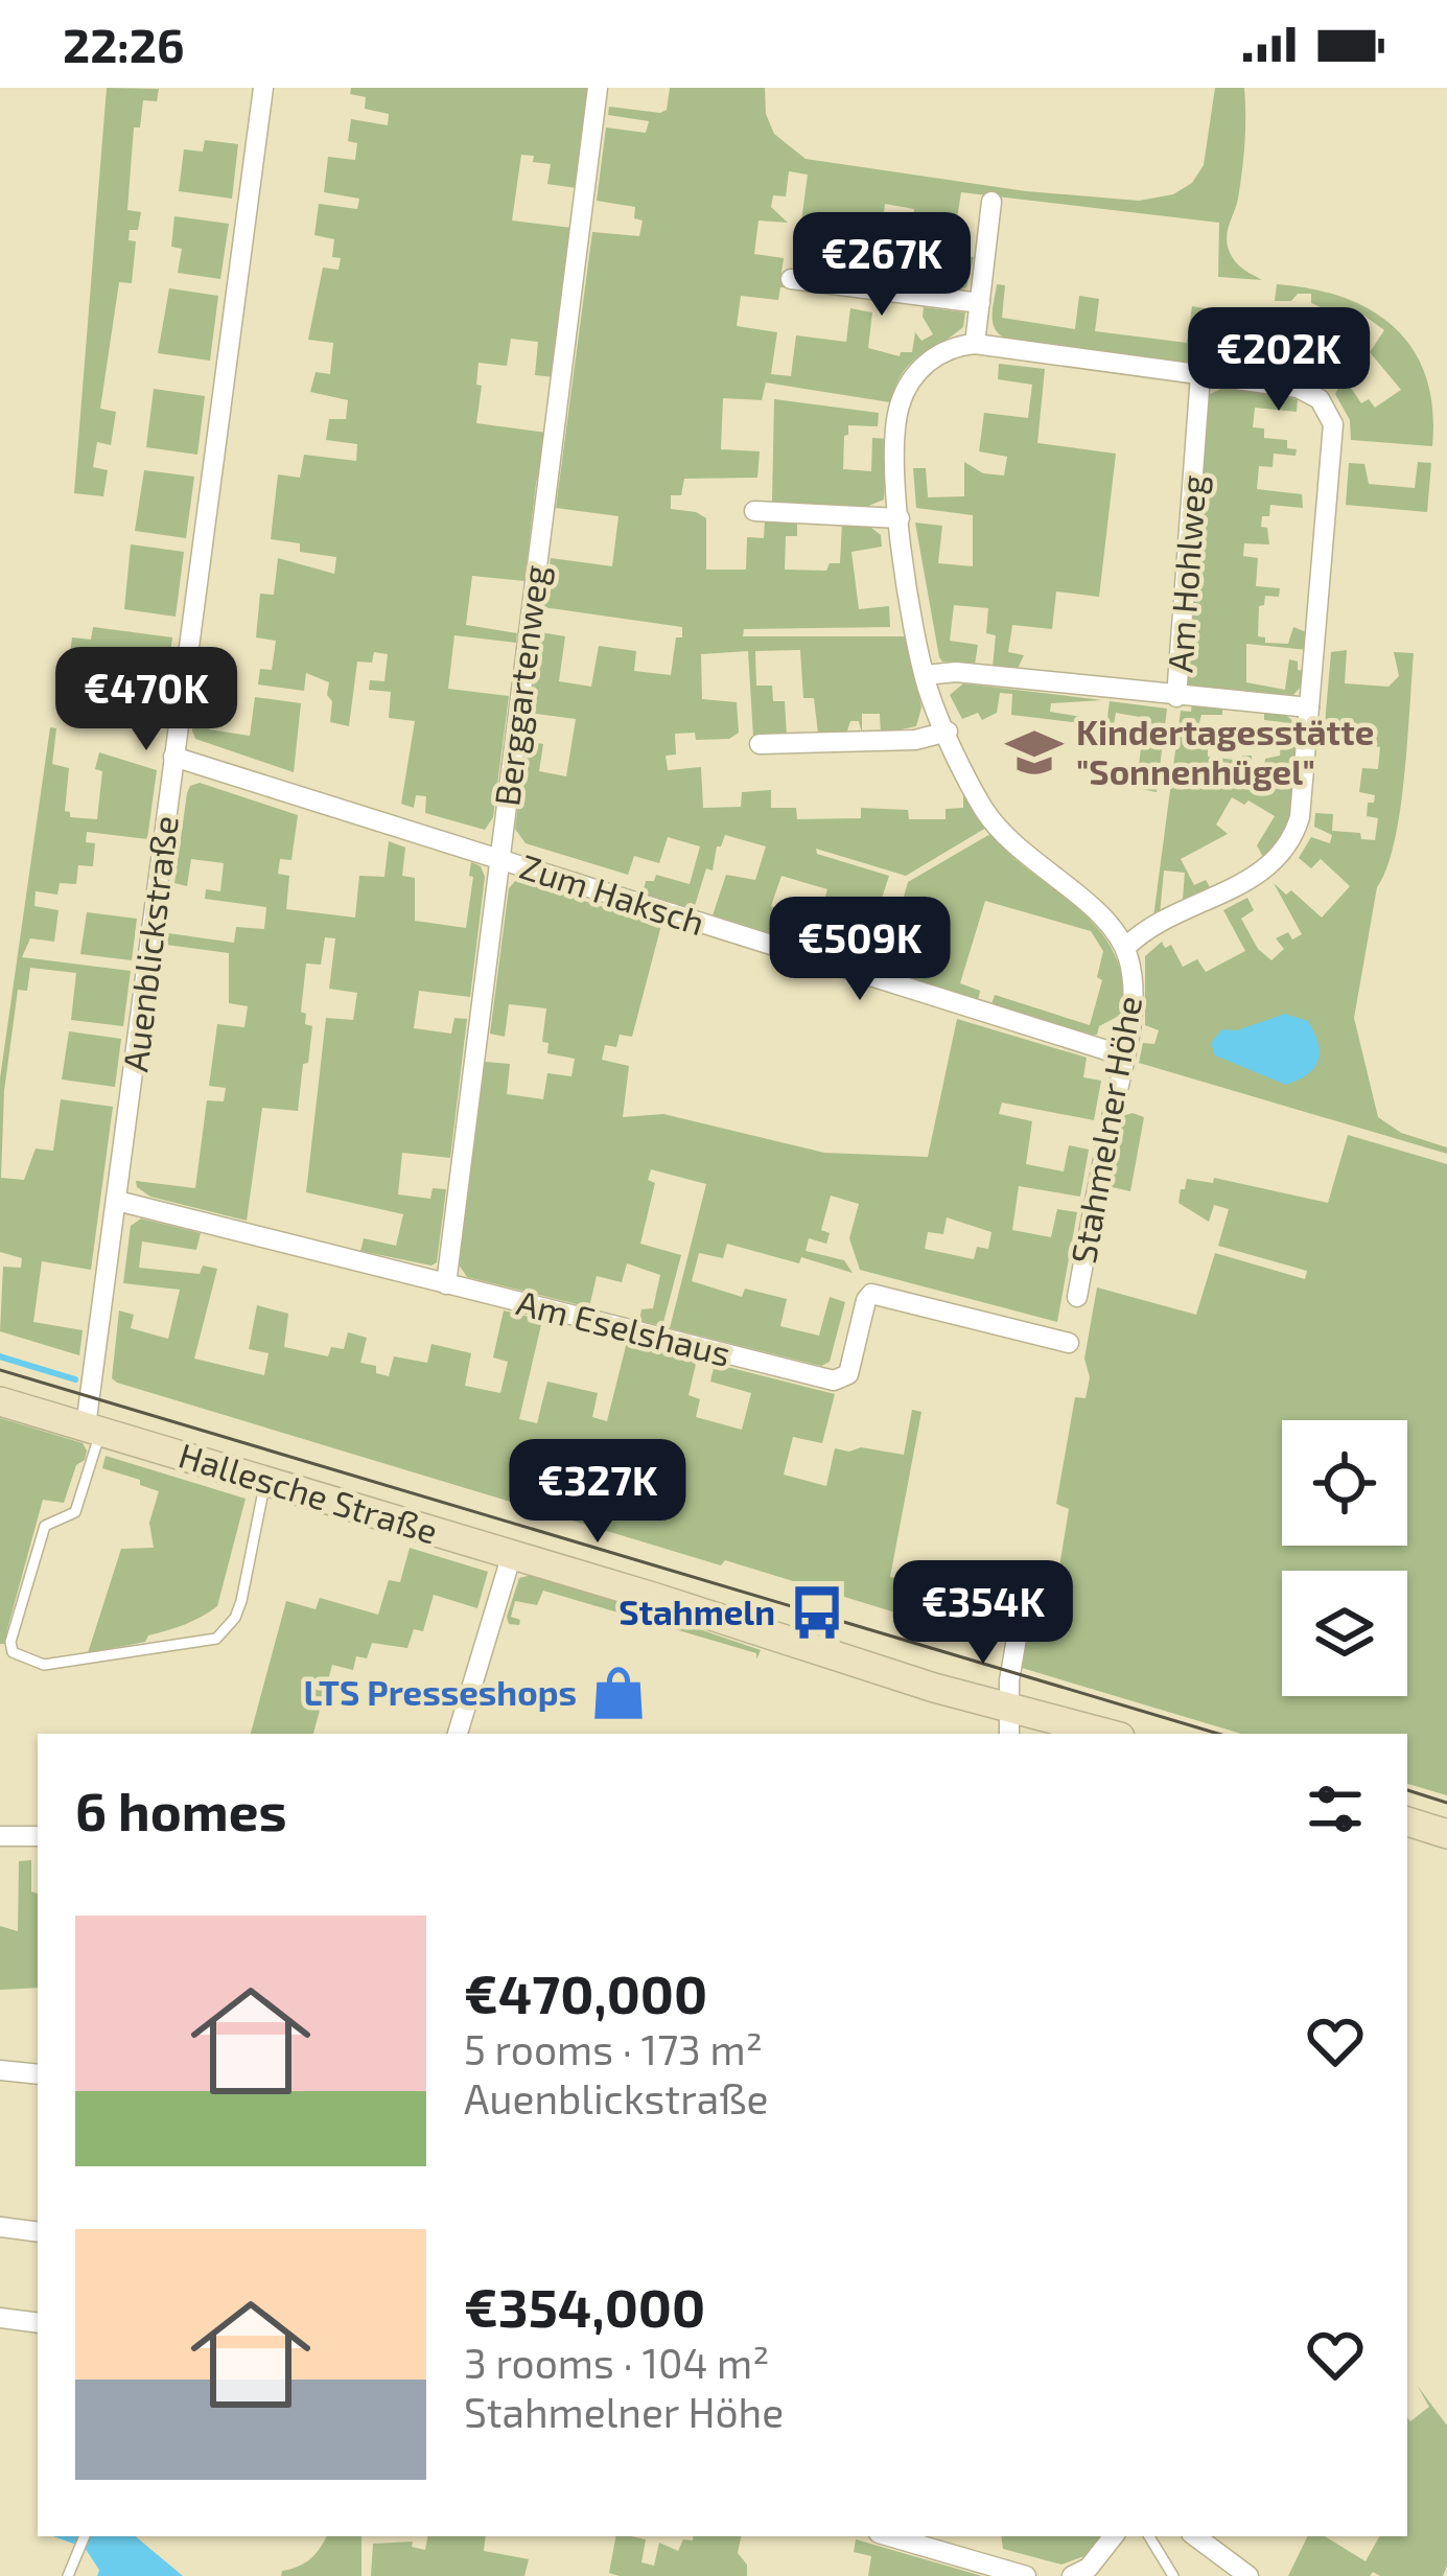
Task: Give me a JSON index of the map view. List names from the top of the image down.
{
  "streets": {
    "street": [
      "Am Hohlweg",
      "Berggartenweg",
      "Zum Haksch",
      "Auenblickstraße",
      "Stahmelner Höhe",
      "Am Eselshaus",
      "Hallesche Straße"
    ]
  },
  "crossings": [
    ["Am Hohlweg", "Stahmelner Höhe"],
    ["Berggartenweg", "Zum Haksch"],
    ["Berggartenweg", "Am Eselshaus"],
    ["Zum Haksch", "Auenblickstraße"],
    ["Zum Haksch", "Stahmelner Höhe"],
    ["Auenblickstraße", "Am Eselshaus"],
    ["Auenblickstraße", "Hallesche Straße"]
  ],
  "places": {
    "school or university": ["Kindertagesstätte \"Sonnenhügel\""],
    "bus stop": ["Stahmeln"],
    "shop": ["LTS Presseshops"]
  },
  "page": {
    "status": "22:26",
    "price": [
      "€267K",
      "€202K",
      "€470K",
      "€509K",
      "€327K",
      "€354K"
    ],
    "heading": "6 homes",
    "list": [
      {
        "name": "€470,000",
        "note": "5 rooms · 173 m² · Auenblickstraße"
      },
      {
        "name": "€354,000",
        "note": "3 rooms · 104 m² · Stahmelner Höhe"
      }
    ]
  }
}
